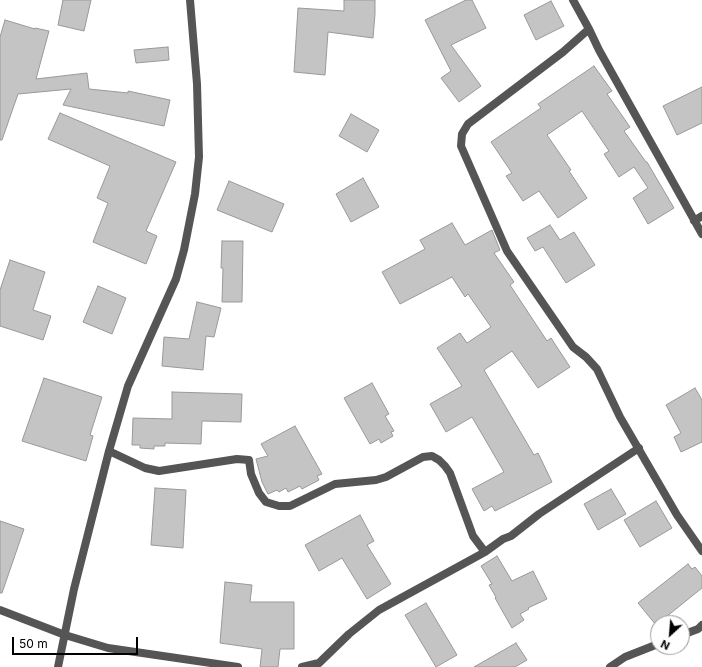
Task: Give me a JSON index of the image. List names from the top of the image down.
{
  "scale_bar": "50 m",
  "north": "bottom left"
}
